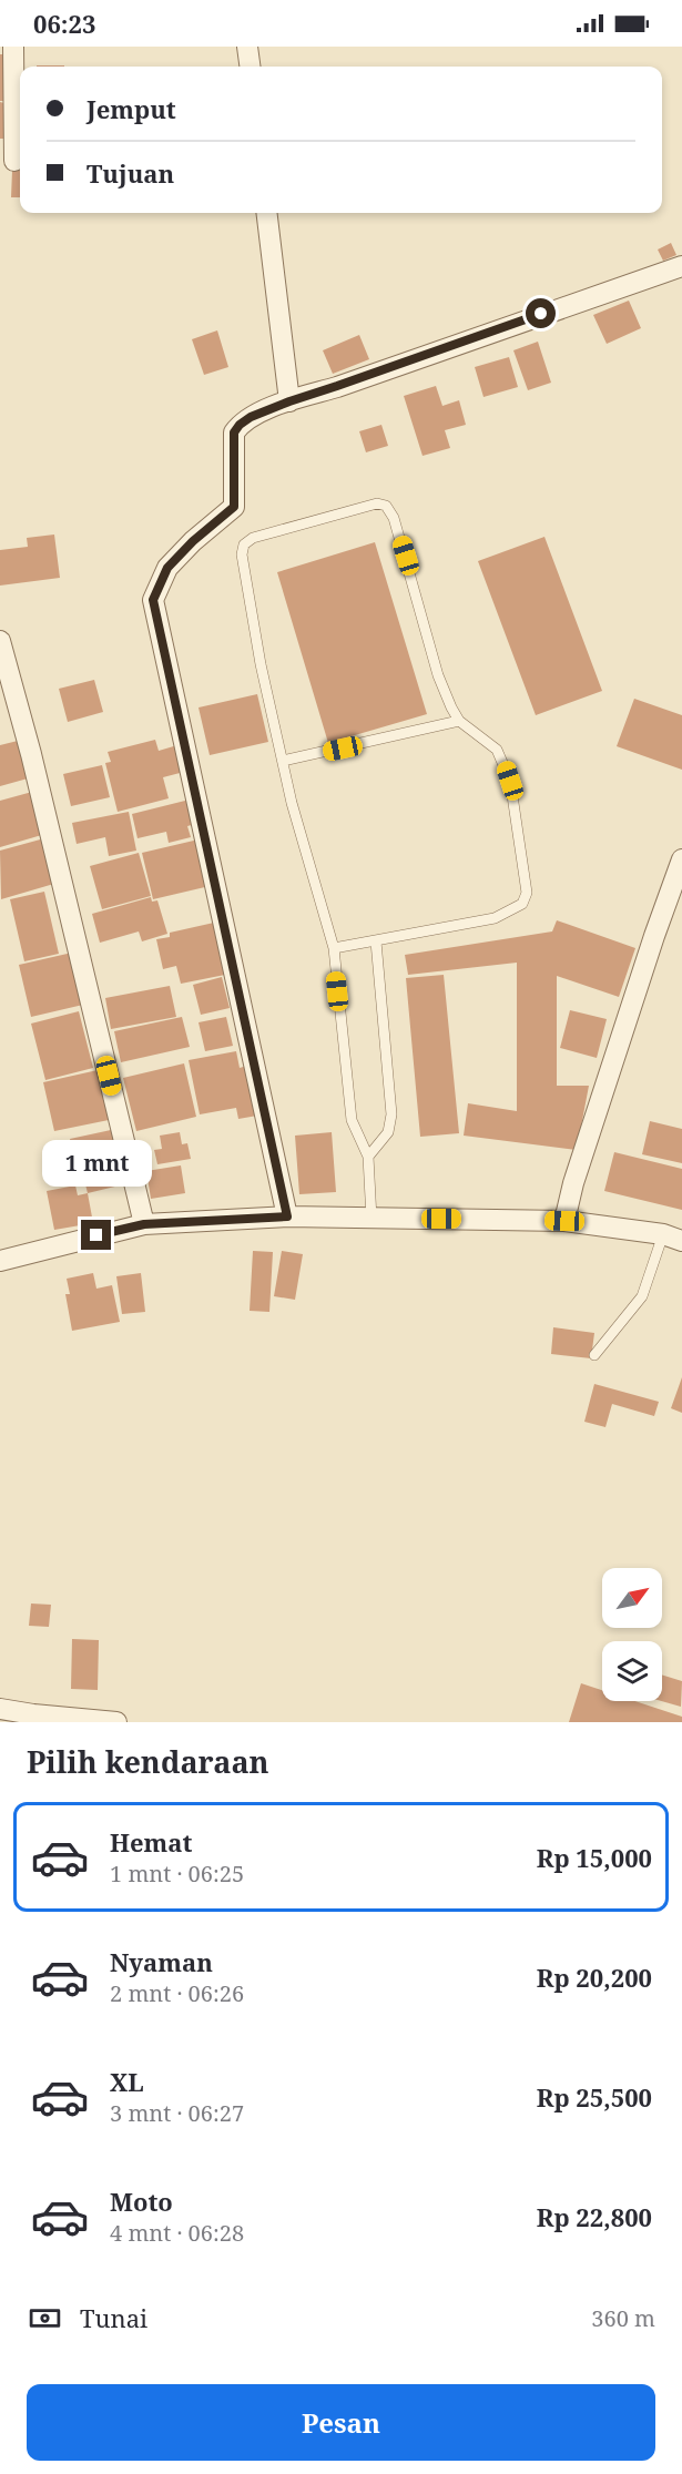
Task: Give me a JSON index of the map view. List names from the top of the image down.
{
  "north": "top right",
  "page": {
    "status": "06:23",
    "banner": ["Jemput", "Tujuan"],
    "bubble": "1 mnt",
    "heading": "Pilih kendaraan",
    "list": [
      {
        "name": "Hemat",
        "note": "1 mnt · 06:25",
        "value": "Rp 15,000"
      },
      {
        "name": "Nyaman",
        "note": "2 mnt · 06:26",
        "value": "Rp 20,200"
      },
      {
        "name": "XL",
        "note": "3 mnt · 06:27",
        "value": "Rp 25,500"
      },
      {
        "name": "Moto",
        "note": "4 mnt · 06:28",
        "value": "Rp 22,800"
      }
    ],
    "pay": ["Tunai", "360 m"],
    "buttons": "Pesan"
  }
}
